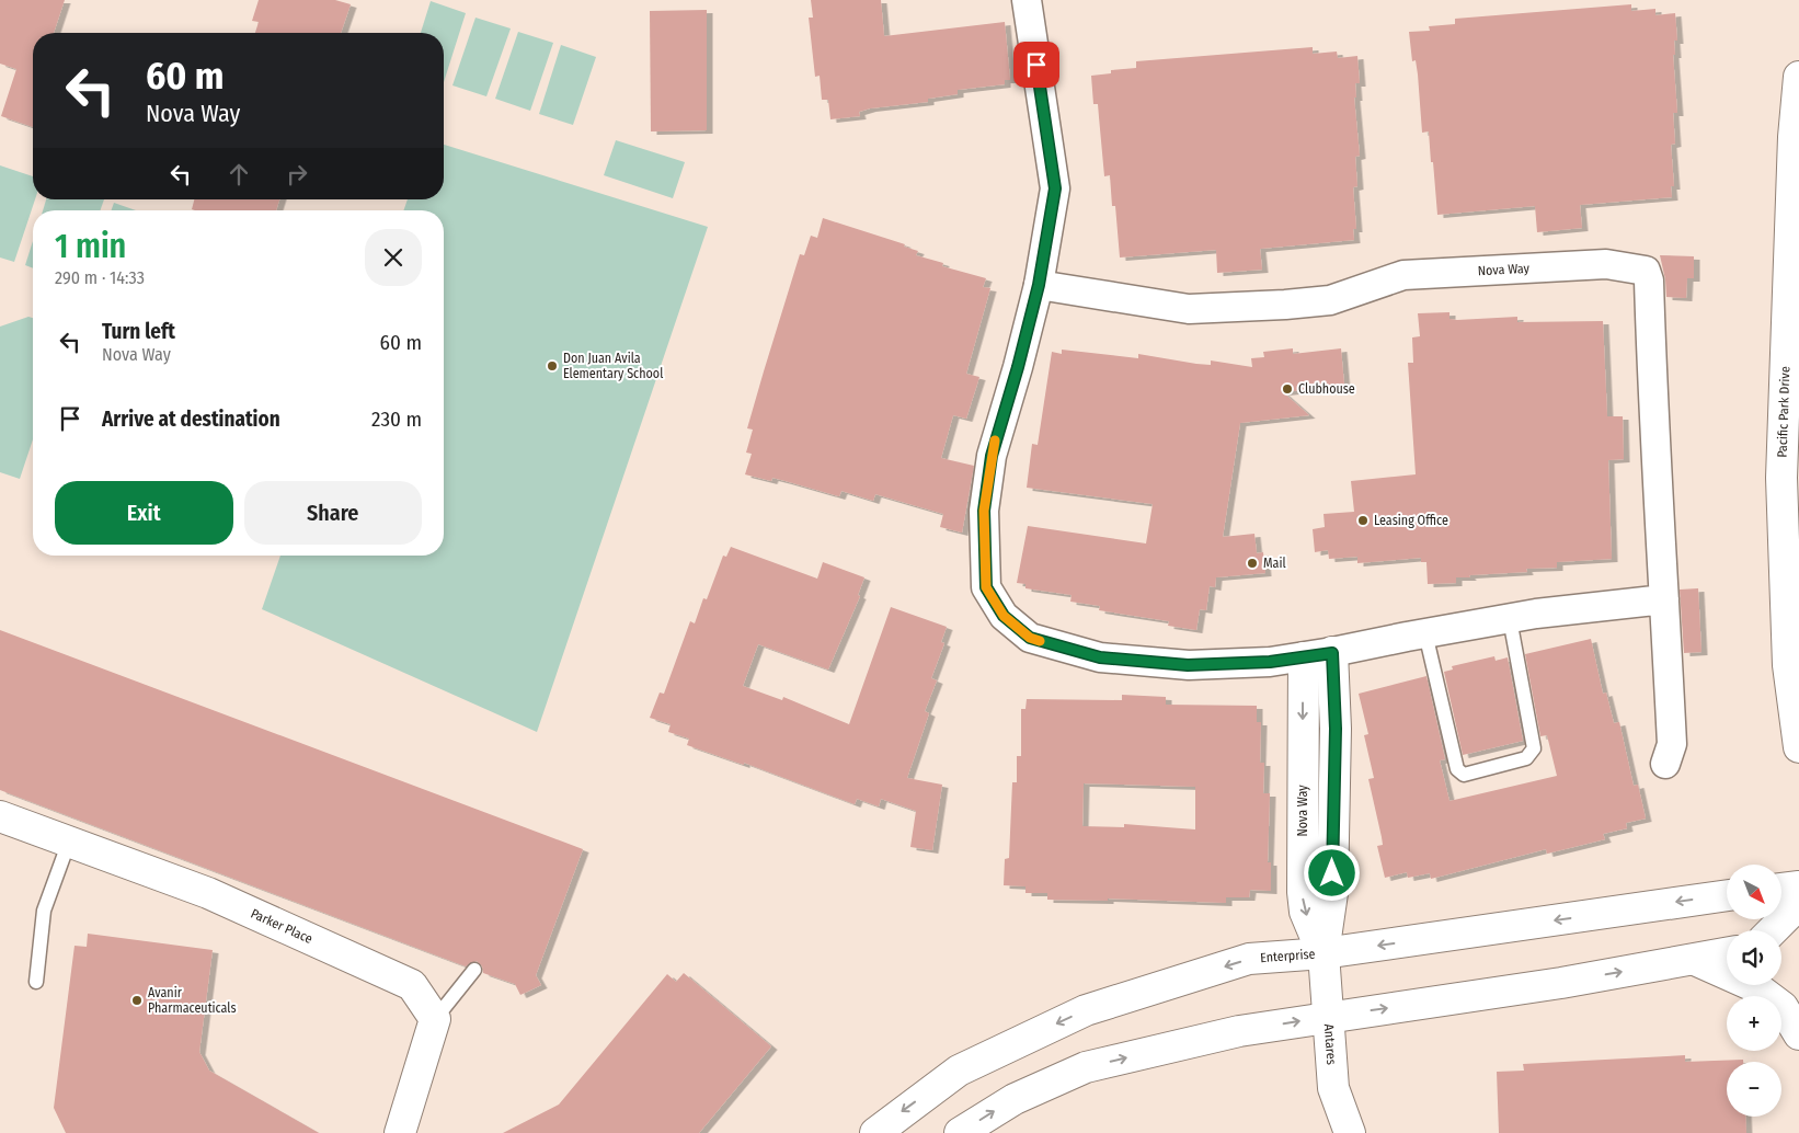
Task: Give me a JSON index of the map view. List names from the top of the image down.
{
  "streets": {
    "main road": [
      "Nova Way",
      "Pacific Park Drive",
      "Parker Place",
      "Enterprise",
      "Antares"
    ]
  },
  "crossings": [
    ["Nova Way", "Enterprise"],
    ["Nova Way", "Antares"],
    ["Enterprise", "Antares"]
  ],
  "places": [
    "Don Juan Avila Elementary School",
    "Clubhouse",
    "Leasing Office",
    "Mail",
    "Avanir Pharmaceuticals"
  ],
  "north": "bottom right",
  "page": {
    "turn": ["60 m", "Nova Way"],
    "heading": ["1 min", "290 m · 14:33"],
    "list": [
      {
        "name": "Turn left",
        "note": "Nova Way",
        "value": "60 m"
      },
      {
        "name": "Arrive at destination",
        "value": "230 m"
      }
    ],
    "buttons": ["Exit", "Share"],
    "map_buttons": ["+", "−"]
  }
}
